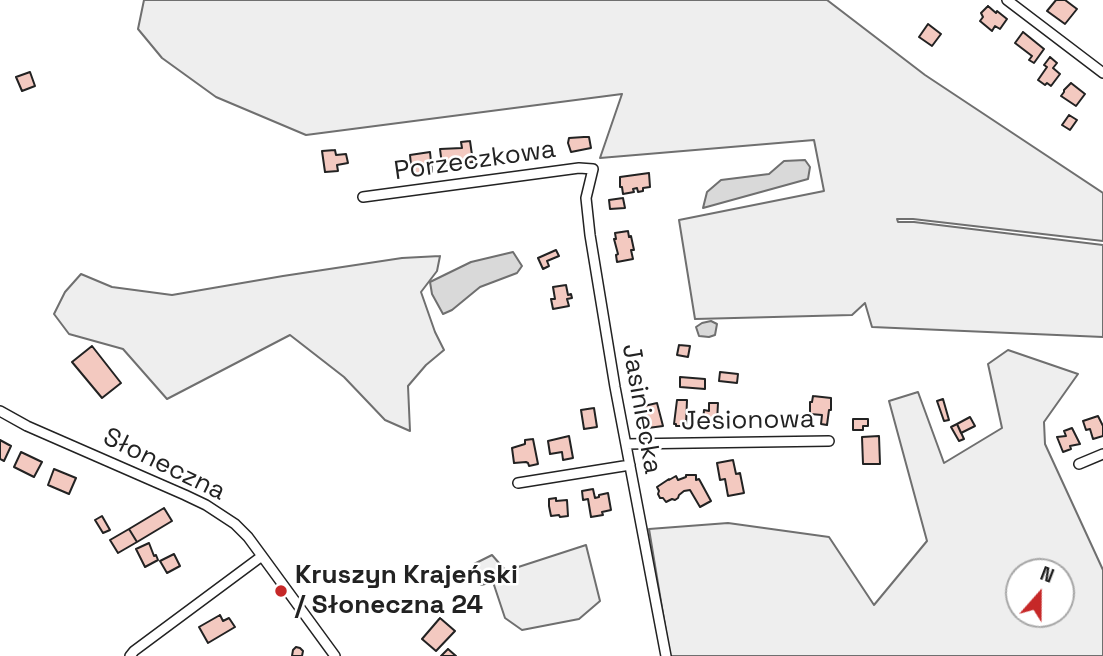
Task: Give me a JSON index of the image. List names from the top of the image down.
{
  "streets": {
    "street": [
      "Porzeczkowa",
      "Jasiniecka",
      "Jesionowa",
      "Słoneczna"
    ]
  },
  "crossings": [
    ["Porzeczkowa", "Jasiniecka"],
    ["Jasiniecka", "Jesionowa"]
  ],
  "places": ["Kruszyn Krajeński / Słoneczna 24"],
  "north": "top"
}
